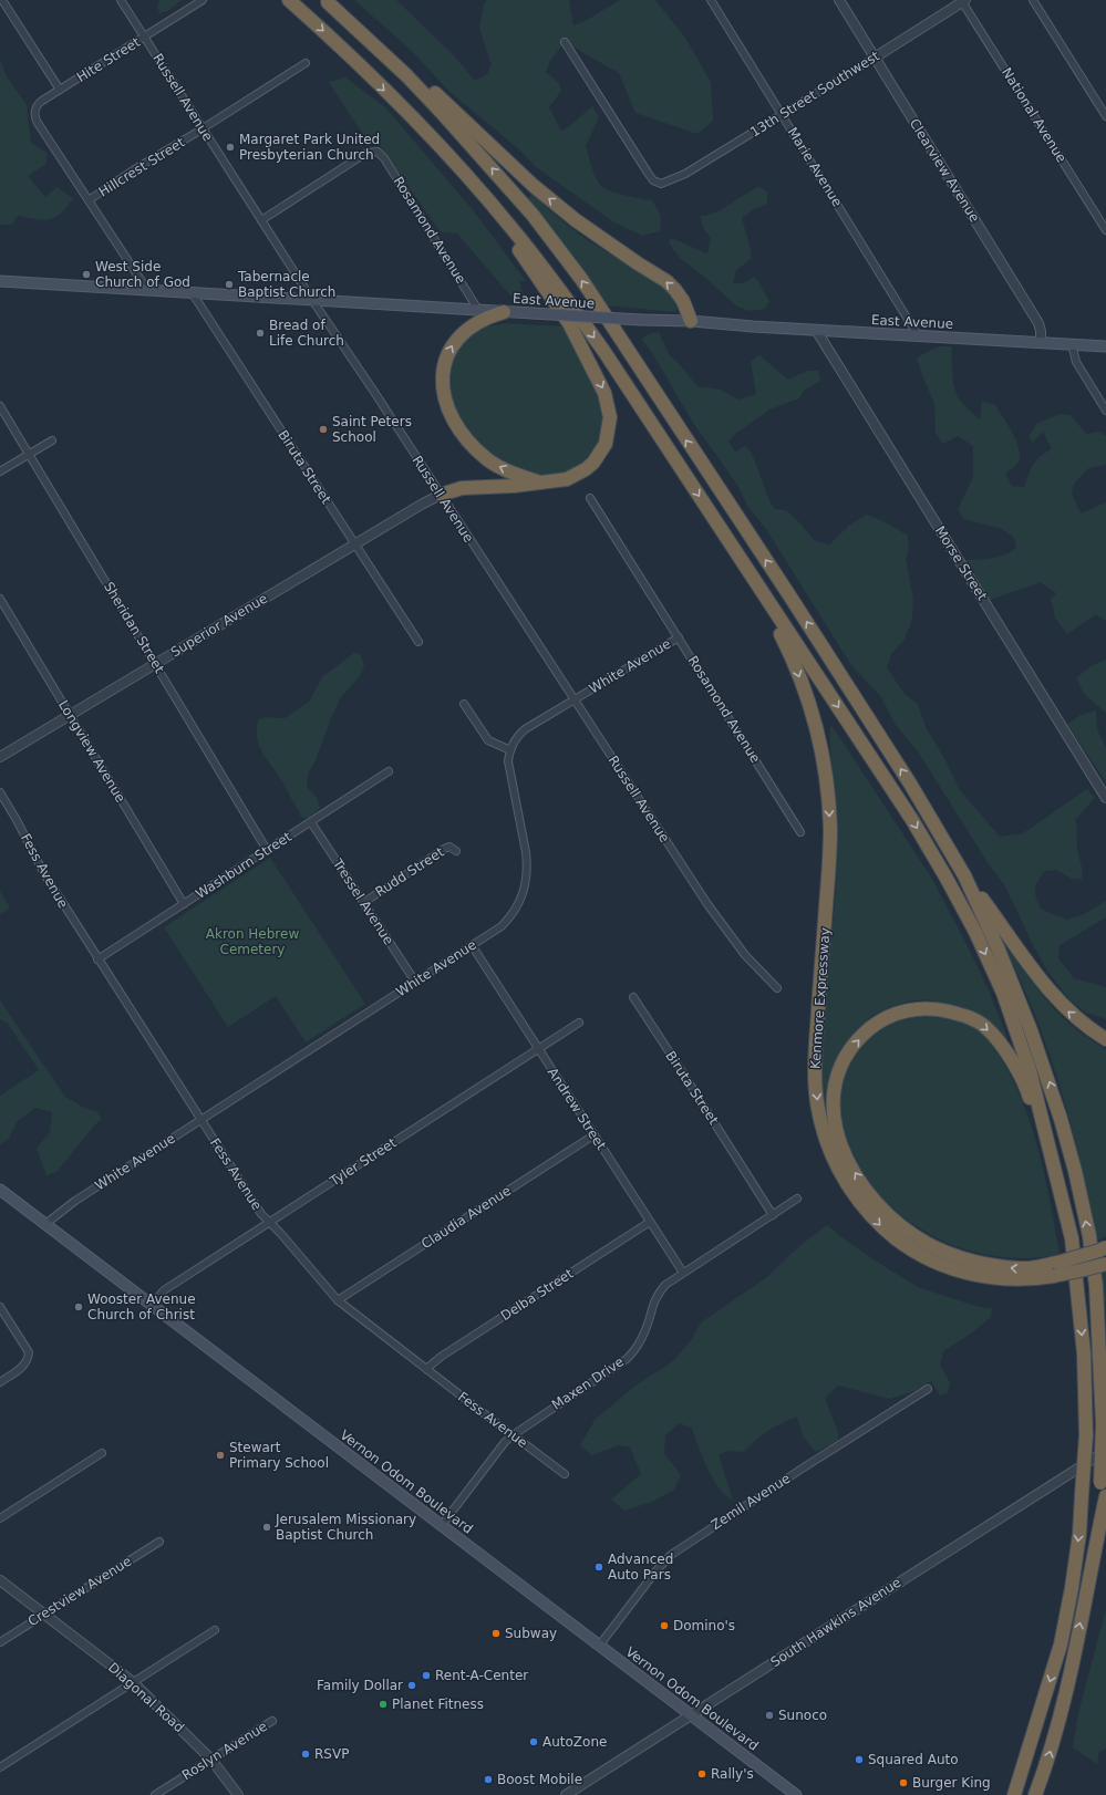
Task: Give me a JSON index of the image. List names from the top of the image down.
{
  "streets": {
    "highway": ["Kenmore Expressway"],
    "main road": ["East Avenue", "Vernon Odom Boulevard"],
    "street": [
      "Hite Street",
      "13th Street Southwest",
      "Russell Avenue",
      "National Avenue",
      "Hillcrest Street",
      "Marie Avenue",
      "Clearview Avenue",
      "Rosamond Avenue",
      "Biruta Street",
      "Morse Street",
      "Superior Avenue",
      "Sheridan Street",
      "White Avenue",
      "Longview Avenue",
      "Washburn Street",
      "Fess Avenue",
      "Rudd Street",
      "Tressel Avenue",
      "Andrew Street",
      "Tyler Street",
      "Claudia Avenue",
      "Delba Street",
      "Maxen Drive",
      "Zemil Avenue",
      "Crestview Avenue",
      "South Hawkins Avenue",
      "Diagonal Road",
      "Roslyn Avenue"
    ]
  },
  "crossings": [
    ["Hite Street", "Russell Avenue"],
    ["Hite Street", "Hillcrest Street"],
    ["Hite Street", "East Avenue"],
    ["13th Street Southwest", "National Avenue"],
    ["13th Street Southwest", "Marie Avenue"],
    ["13th Street Southwest", "Clearview Avenue"],
    ["Russell Avenue", "Hillcrest Street"],
    ["Russell Avenue", "Rosamond Avenue"],
    ["Russell Avenue", "East Avenue"],
    ["Russell Avenue", "Superior Avenue"],
    ["Russell Avenue", "White Avenue"],
    ["Marie Avenue", "East Avenue"],
    ["Clearview Avenue", "East Avenue"],
    ["Rosamond Avenue", "East Avenue"],
    ["Rosamond Avenue", "White Avenue"],
    ["East Avenue", "Biruta Street"],
    ["East Avenue", "Morse Street"],
    ["Biruta Street", "Superior Avenue"],
    ["Biruta Street", "Maxen Drive"],
    ["Superior Avenue", "Sheridan Street"],
    ["Superior Avenue", "Longview Avenue"],
    ["Sheridan Street", "Washburn Street"],
    ["White Avenue", "Fess Avenue"],
    ["White Avenue", "Tressel Avenue"],
    ["White Avenue", "Andrew Street"],
    ["White Avenue", "Vernon Odom Boulevard"],
    ["Longview Avenue", "Washburn Street"],
    ["Washburn Street", "Fess Avenue"],
    ["Washburn Street", "Tressel Avenue"],
    ["Fess Avenue", "Tyler Street"],
    ["Fess Avenue", "Claudia Avenue"],
    ["Fess Avenue", "Delba Street"],
    ["Fess Avenue", "Maxen Drive"],
    ["Rudd Street", "Tressel Avenue"],
    ["Andrew Street", "Tyler Street"],
    ["Andrew Street", "Claudia Avenue"],
    ["Andrew Street", "Delba Street"],
    ["Andrew Street", "Maxen Drive"],
    ["Tyler Street", "Vernon Odom Boulevard"],
    ["Maxen Drive", "Vernon Odom Boulevard"],
    ["Vernon Odom Boulevard", "Zemil Avenue"],
    ["Vernon Odom Boulevard", "South Hawkins Avenue"],
    ["Crestview Avenue", "Diagonal Road"],
    ["Diagonal Road", "Roslyn Avenue"]
  ],
  "parks": ["Akron Hebrew Cemetery"],
  "places": [
    "Margaret Park United Presbyterian Church",
    "West Side Church of God",
    "Tabernacle Baptist Church",
    "Bread of Life Church",
    "Saint Peters School",
    "Wooster Avenue Church of Christ",
    "Stewart Primary School",
    "Jerusalem Missionary Baptist Church",
    "Advanced Auto Pars",
    "Domino's",
    "Subway",
    "Rent-A-Center",
    "Family Dollar",
    "Planet Fitness",
    "Sunoco",
    "AutoZone",
    "RSVP",
    "Squared Auto",
    "Rally's",
    "Boost Mobile",
    "Burger King"
  ]
}
